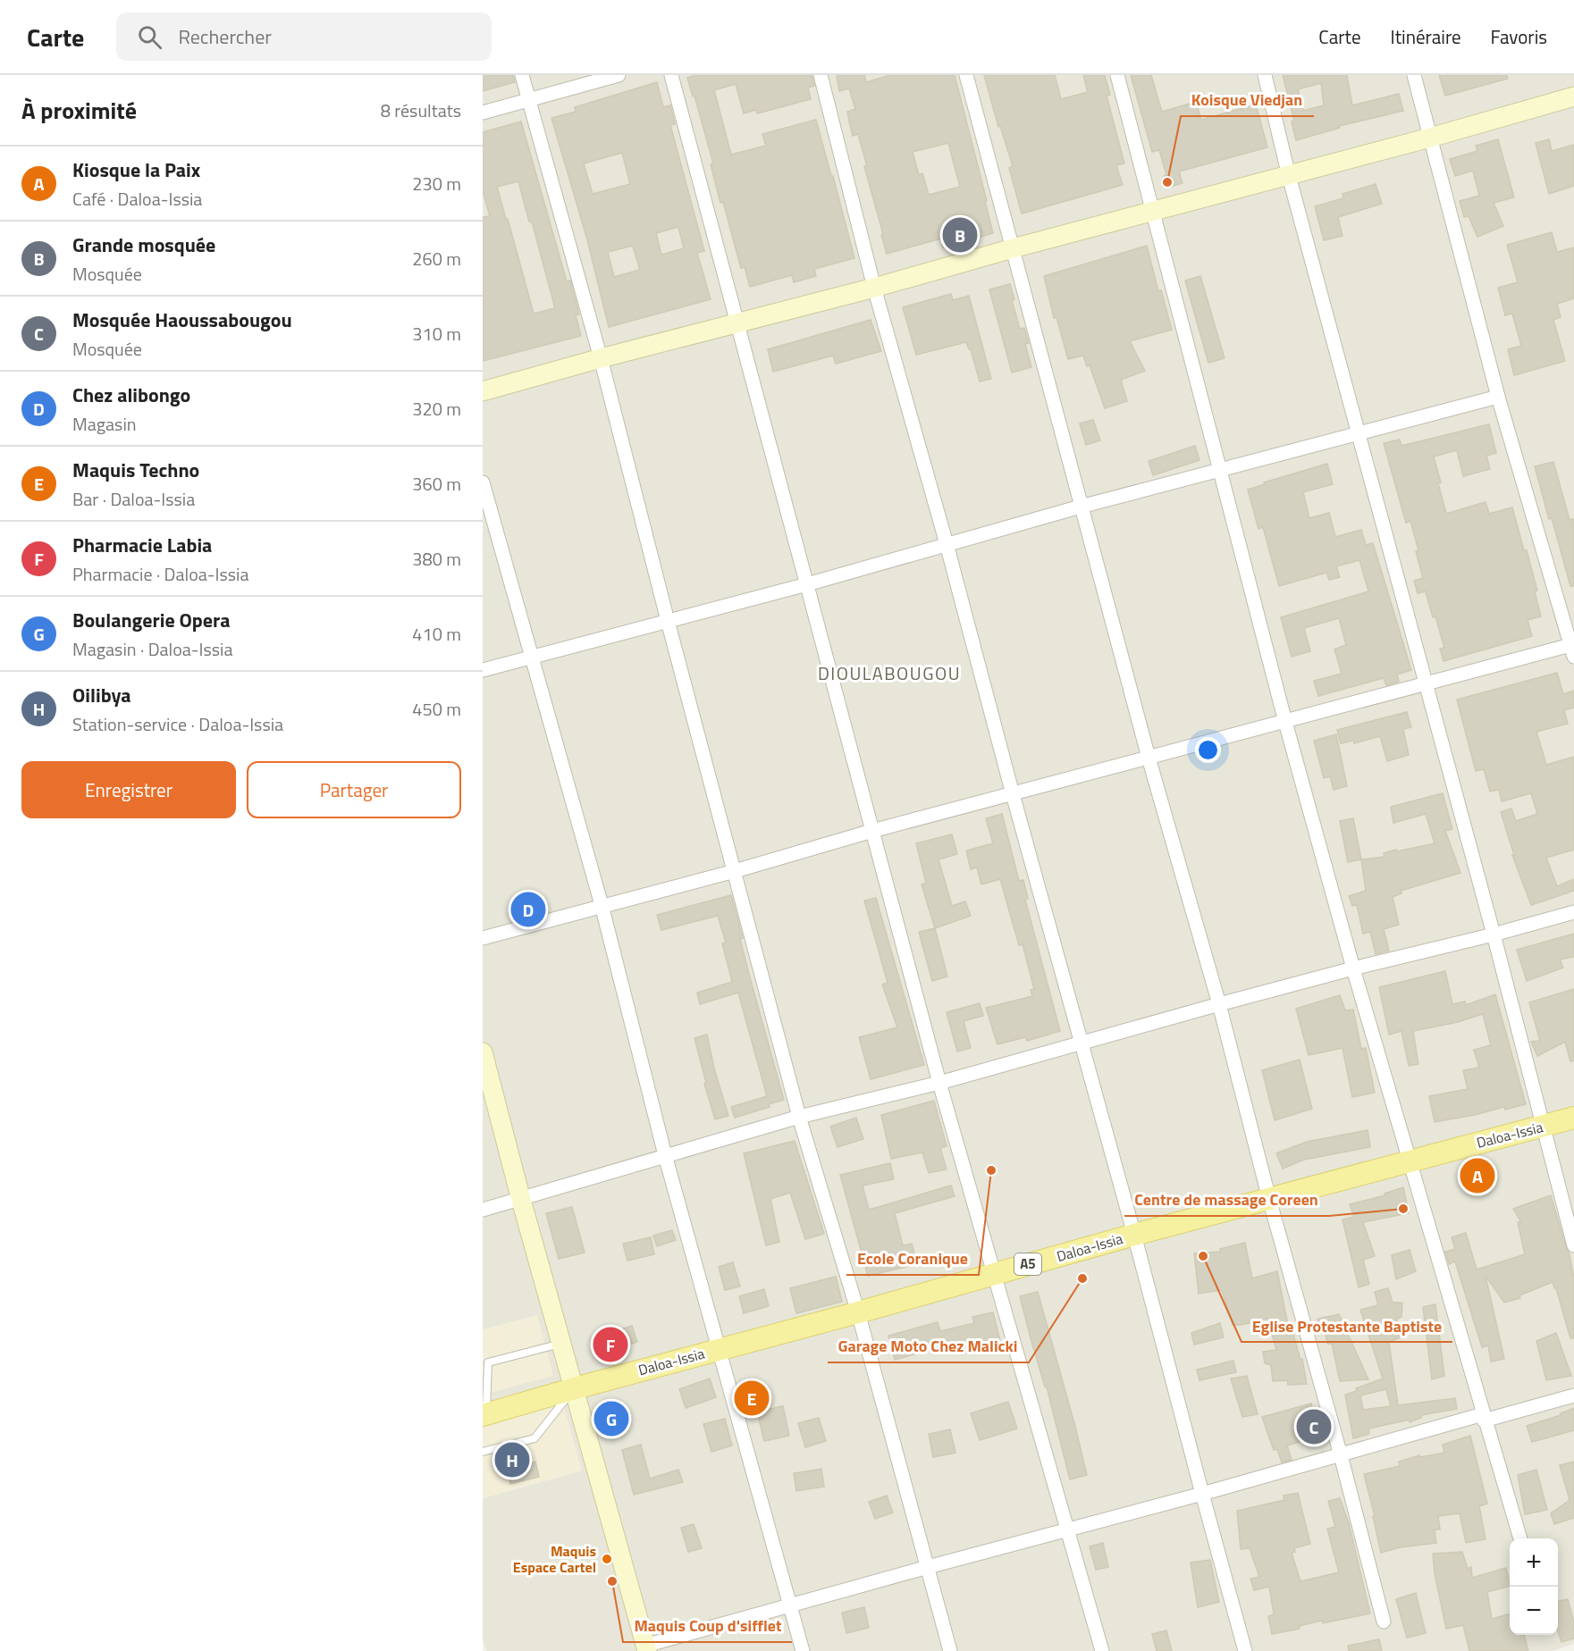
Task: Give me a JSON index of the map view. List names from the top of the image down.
{
  "streets": {
    "main road": ["Daloa-Issia", "A5"]
  },
  "districts": ["DIOULABOUGOU"],
  "places": [
    "Koisque Viedjan",
    "Ecole Coranique",
    "Centre de massage Coreen",
    "Eglise Protestante Baptiste",
    "Garage Moto Chez Malicki",
    "Maquis Espace Cartel",
    "Maquis Coup d'sifflet"
  ],
  "page": {
    "header": "Carte",
    "search": "Rechercher",
    "nav": ["Carte", "Itinéraire", "Favoris"],
    "heading": ["À proximité", "8 résultats"],
    "list": [
      {
        "mark": "A",
        "name": "Kiosque la Paix",
        "note": "Café · Daloa-Issia",
        "value": "230 m"
      },
      {
        "mark": "B",
        "name": "Grande mosquée",
        "note": "Mosquée",
        "value": "260 m"
      },
      {
        "mark": "C",
        "name": "Mosquée Haoussabougou",
        "note": "Mosquée",
        "value": "310 m"
      },
      {
        "mark": "D",
        "name": "Chez alibongo",
        "note": "Magasin",
        "value": "320 m"
      },
      {
        "mark": "E",
        "name": "Maquis Techno",
        "note": "Bar · Daloa-Issia",
        "value": "360 m"
      },
      {
        "mark": "F",
        "name": "Pharmacie Labia",
        "note": "Pharmacie · Daloa-Issia",
        "value": "380 m"
      },
      {
        "mark": "G",
        "name": "Boulangerie Opera",
        "note": "Magasin · Daloa-Issia",
        "value": "410 m"
      },
      {
        "mark": "H",
        "name": "Oilibya",
        "note": "Station-service · Daloa-Issia",
        "value": "450 m"
      }
    ],
    "pins": [
      "B",
      "D",
      "A",
      "F",
      "E",
      "G",
      "C",
      "H"
    ],
    "buttons": ["Enregistrer", "Partager"],
    "map_buttons": ["+", "−"]
  }
}
